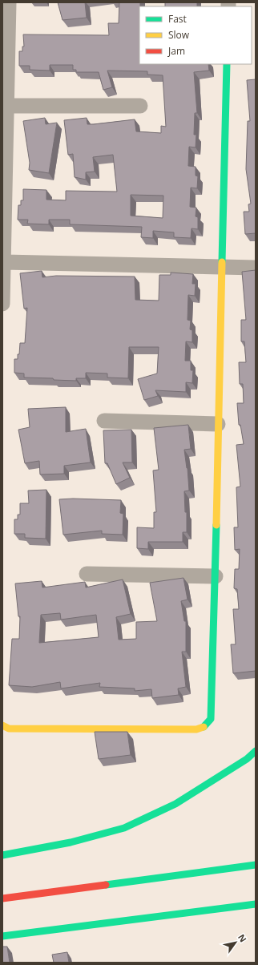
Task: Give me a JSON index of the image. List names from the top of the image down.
{
  "legend": ["Fast", "Slow", "Jam"],
  "north": "top right"
}
